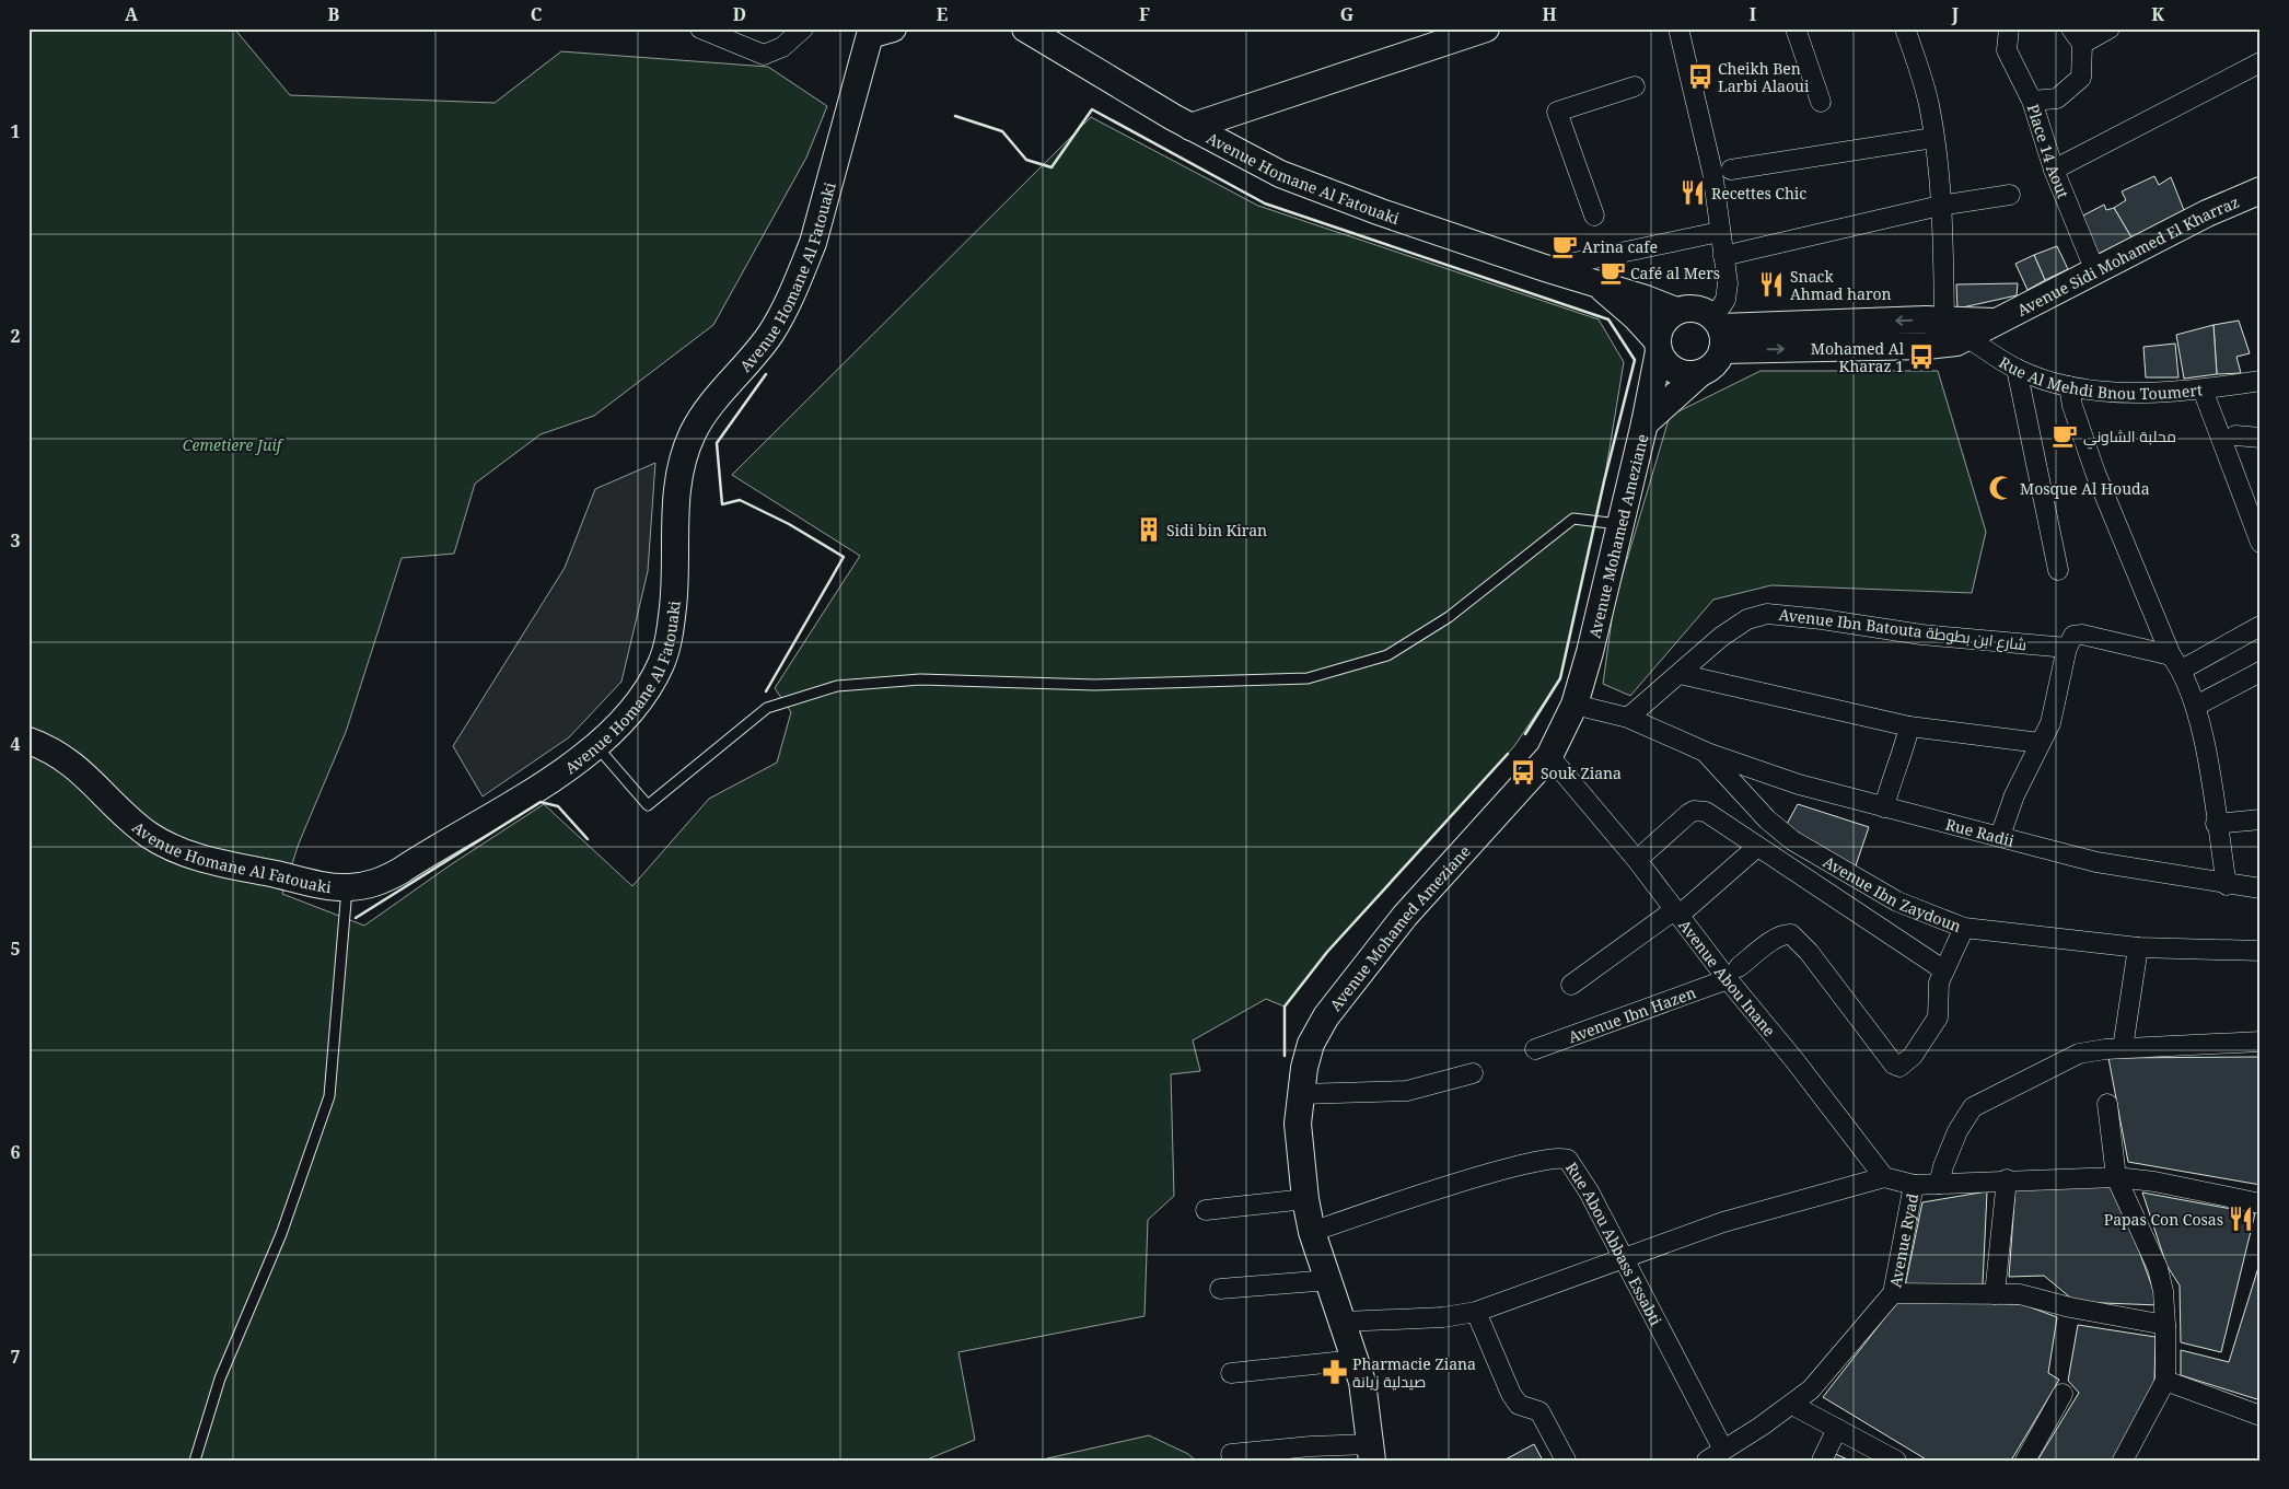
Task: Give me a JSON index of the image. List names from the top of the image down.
{
  "streets": {
    "street": [
      "Place 14 Aout",
      "Avenue Homane Al Fatouaki",
      "Avenue Sidi Mohamed El Kharraz",
      "Rue Al Mehdi Bnou Toumert",
      "Avenue Mohamed Ameziane",
      "Avenue Ibn Batouta شارع ابن بطوطة",
      "Rue Radii",
      "Avenue Ibn Zaydoun",
      "Avenue Abou Inane",
      "Avenue Ibn Hazen",
      "Avenue Ryad",
      "Rue Abou Abbass Essabti"
    ]
  },
  "crossings": [
    ["Place 14 Aout", "Avenue Sidi Mohamed El Kharraz"],
    ["Avenue Homane Al Fatouaki", "Avenue Sidi Mohamed El Kharraz"],
    ["Avenue Homane Al Fatouaki", "Avenue Mohamed Ameziane"],
    ["Avenue Sidi Mohamed El Kharraz", "Rue Al Mehdi Bnou Toumert"],
    ["Avenue Sidi Mohamed El Kharraz", "Avenue Mohamed Ameziane"],
    ["Avenue Mohamed Ameziane", "Avenue Ibn Zaydoun"],
    ["Avenue Mohamed Ameziane", "Avenue Abou Inane"],
    ["Avenue Mohamed Ameziane", "Rue Abou Abbass Essabti"],
    ["Avenue Ibn Batouta شارع ابن بطوطة", "Avenue Ibn Zaydoun"],
    ["Rue Radii", "Avenue Ibn Zaydoun"],
    ["Avenue Abou Inane", "Avenue Ibn Hazen"],
    ["Avenue Ryad", "Rue Abou Abbass Essabti"]
  ],
  "parks": ["Cemetiere Juif"],
  "places": {
    "bus stop": ["Cheikh Ben Larbi Alaoui", "Mohamed Al Kharaz 1", "Souk Ziana"],
    "restaurant": ["Recettes Chic", "Snack Ahmad haron", "Papas Con Cosas"],
    "cafe": ["Arina cafe", "Café al Mers", "محلبة الشاوني"],
    "mosque": ["Mosque Al Houda"],
    "building": ["Sidi bin Kiran"],
    "pharmacy": ["Pharmacie Ziana صيدلية زيانة"]
  },
  "grid": {
    "columns": [
      "A",
      "B",
      "C",
      "D",
      "E",
      "F",
      "G",
      "H",
      "I",
      "J",
      "K"
    ],
    "rows": [
      "1",
      "2",
      "3",
      "4",
      "5",
      "6",
      "7"
    ]
  }
}
